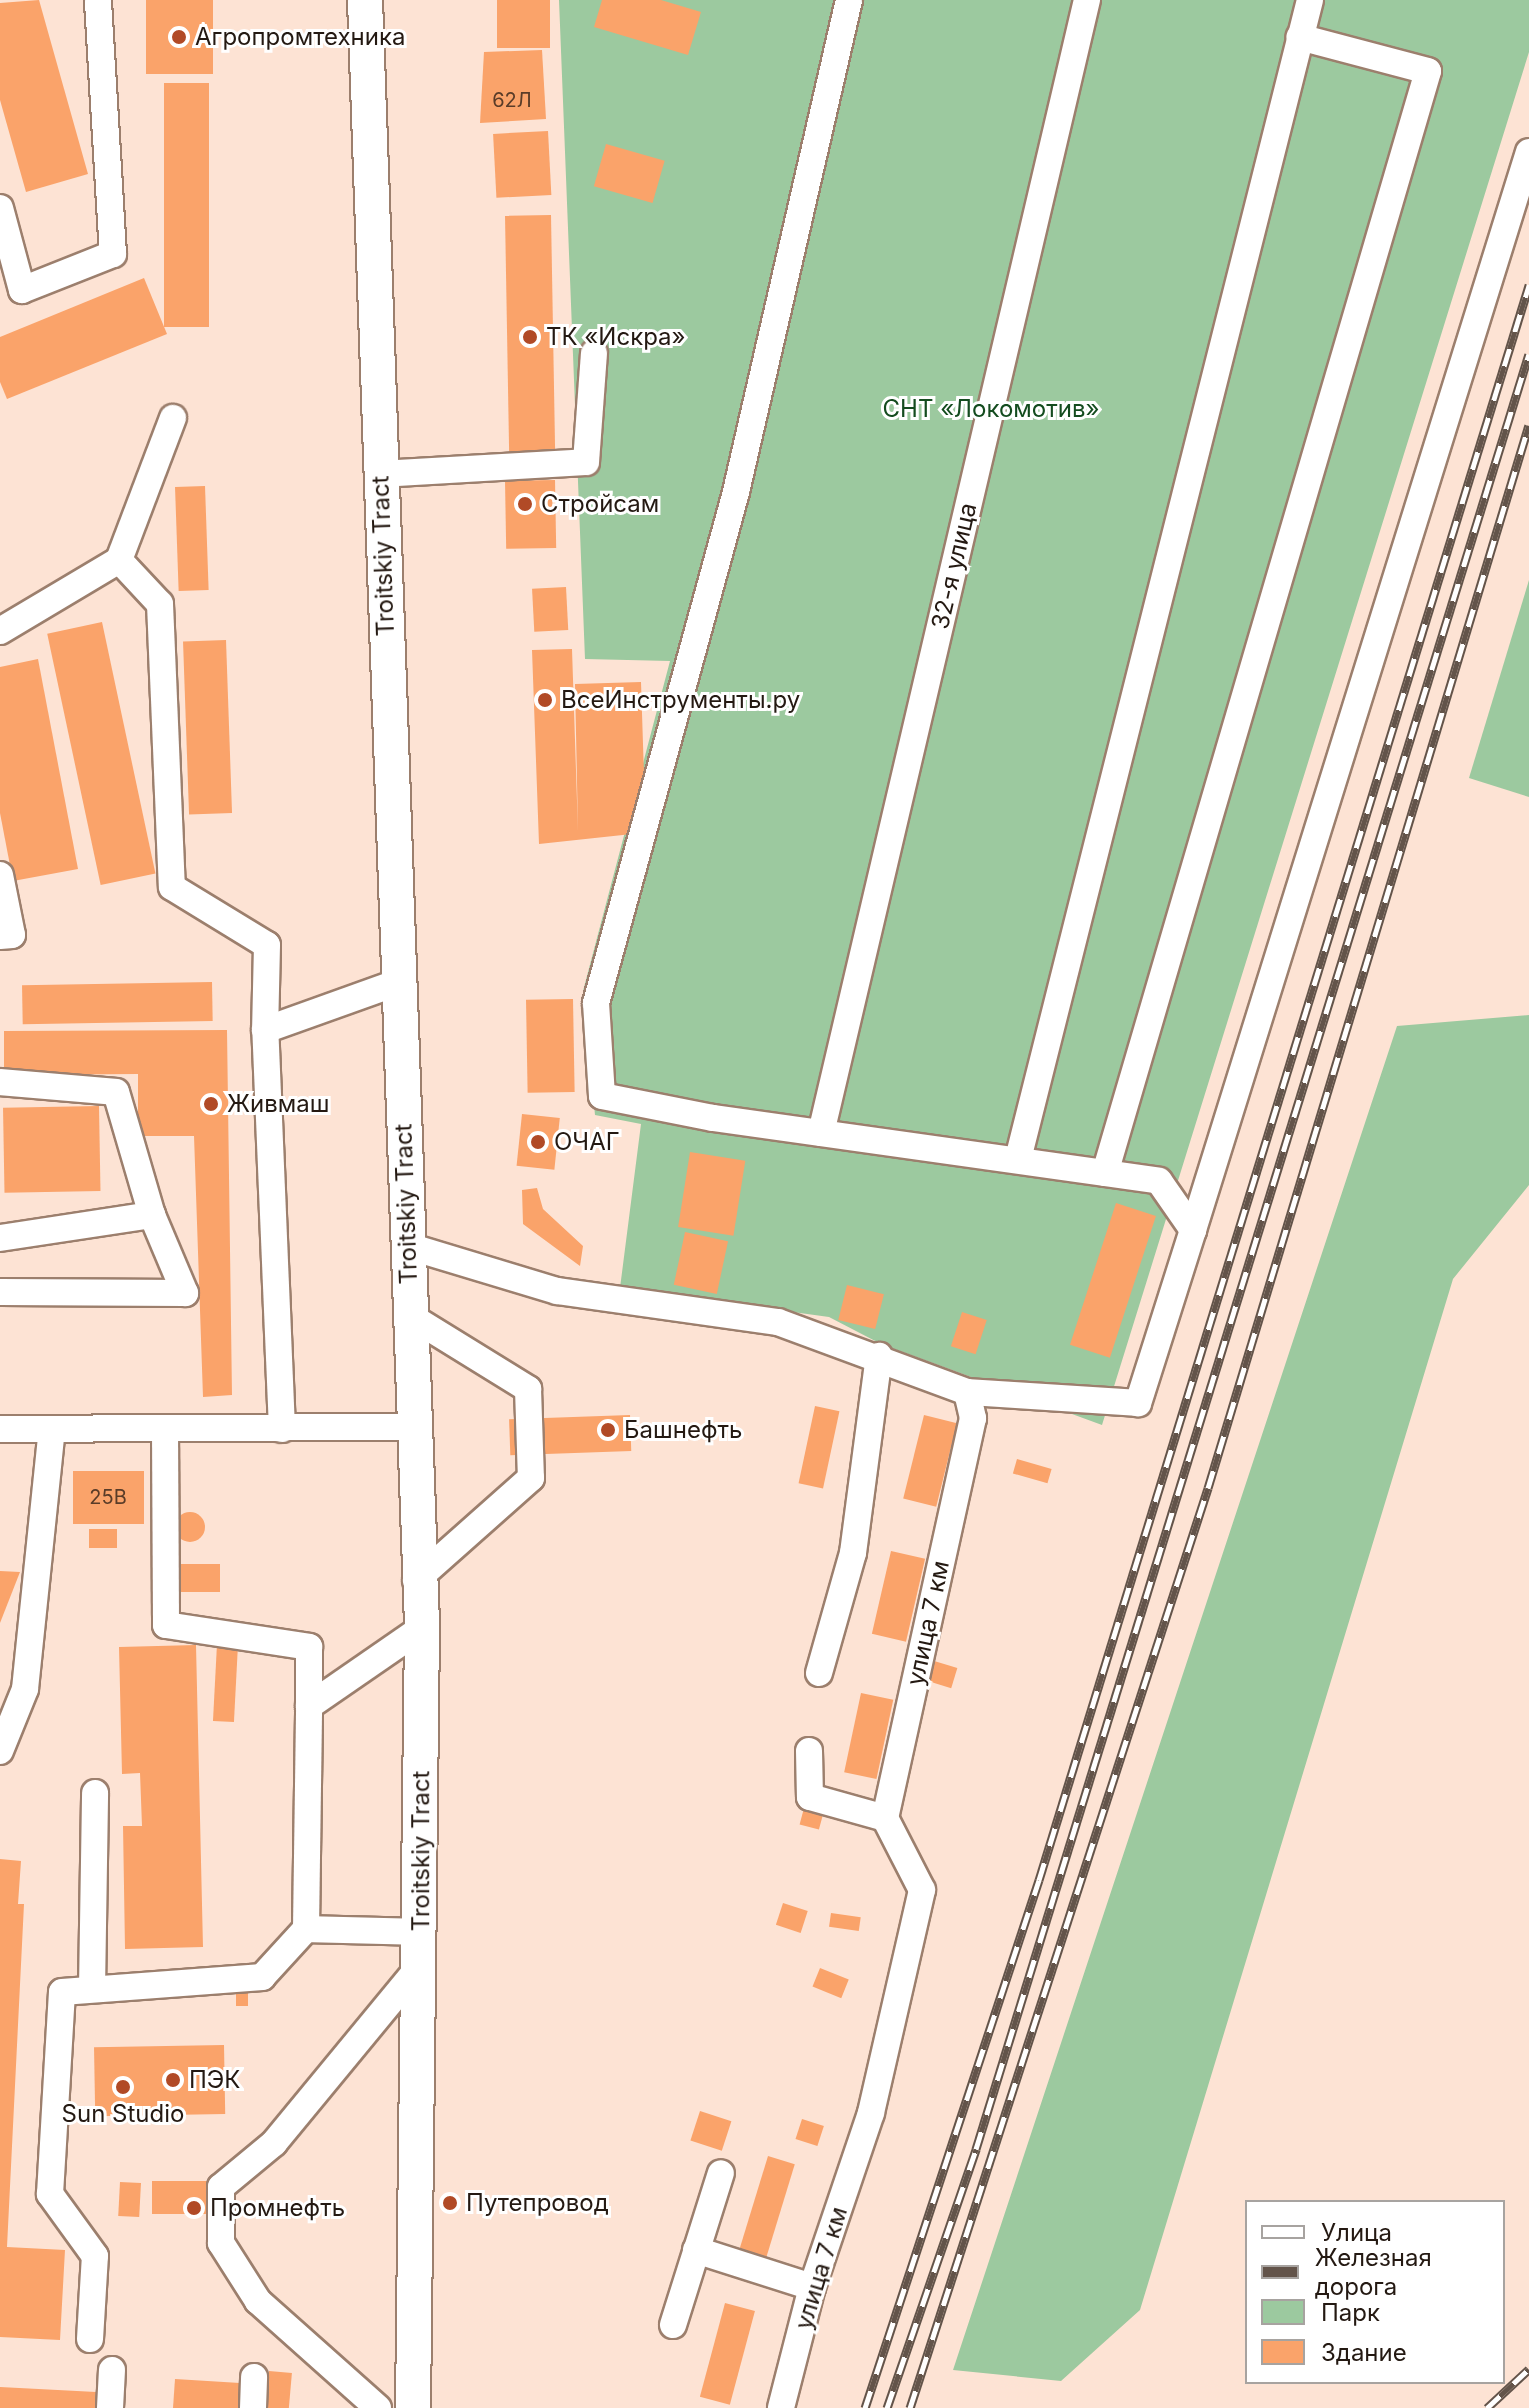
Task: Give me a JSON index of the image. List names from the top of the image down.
{
  "streets": {
    "main road": ["Troitskiy Tract"],
    "street": ["32-я улица", "улица 7 км"]
  },
  "parks": ["СНТ «Локомотив»"],
  "places": [
    "Агропромтехника",
    "ТК «Искра»",
    "Стройсам",
    "ВсеИнструменты.ру",
    "Живмаш",
    "ОЧАГ",
    "Башнефть",
    "ПЭК",
    "Sun Studio",
    "Путепровод",
    "Промнефть"
  ],
  "house_numbers": ["62Л", "25В"],
  "legend": [
    "Улица",
    "Железная дорога",
    "Парк",
    "Здание"
  ]
}
